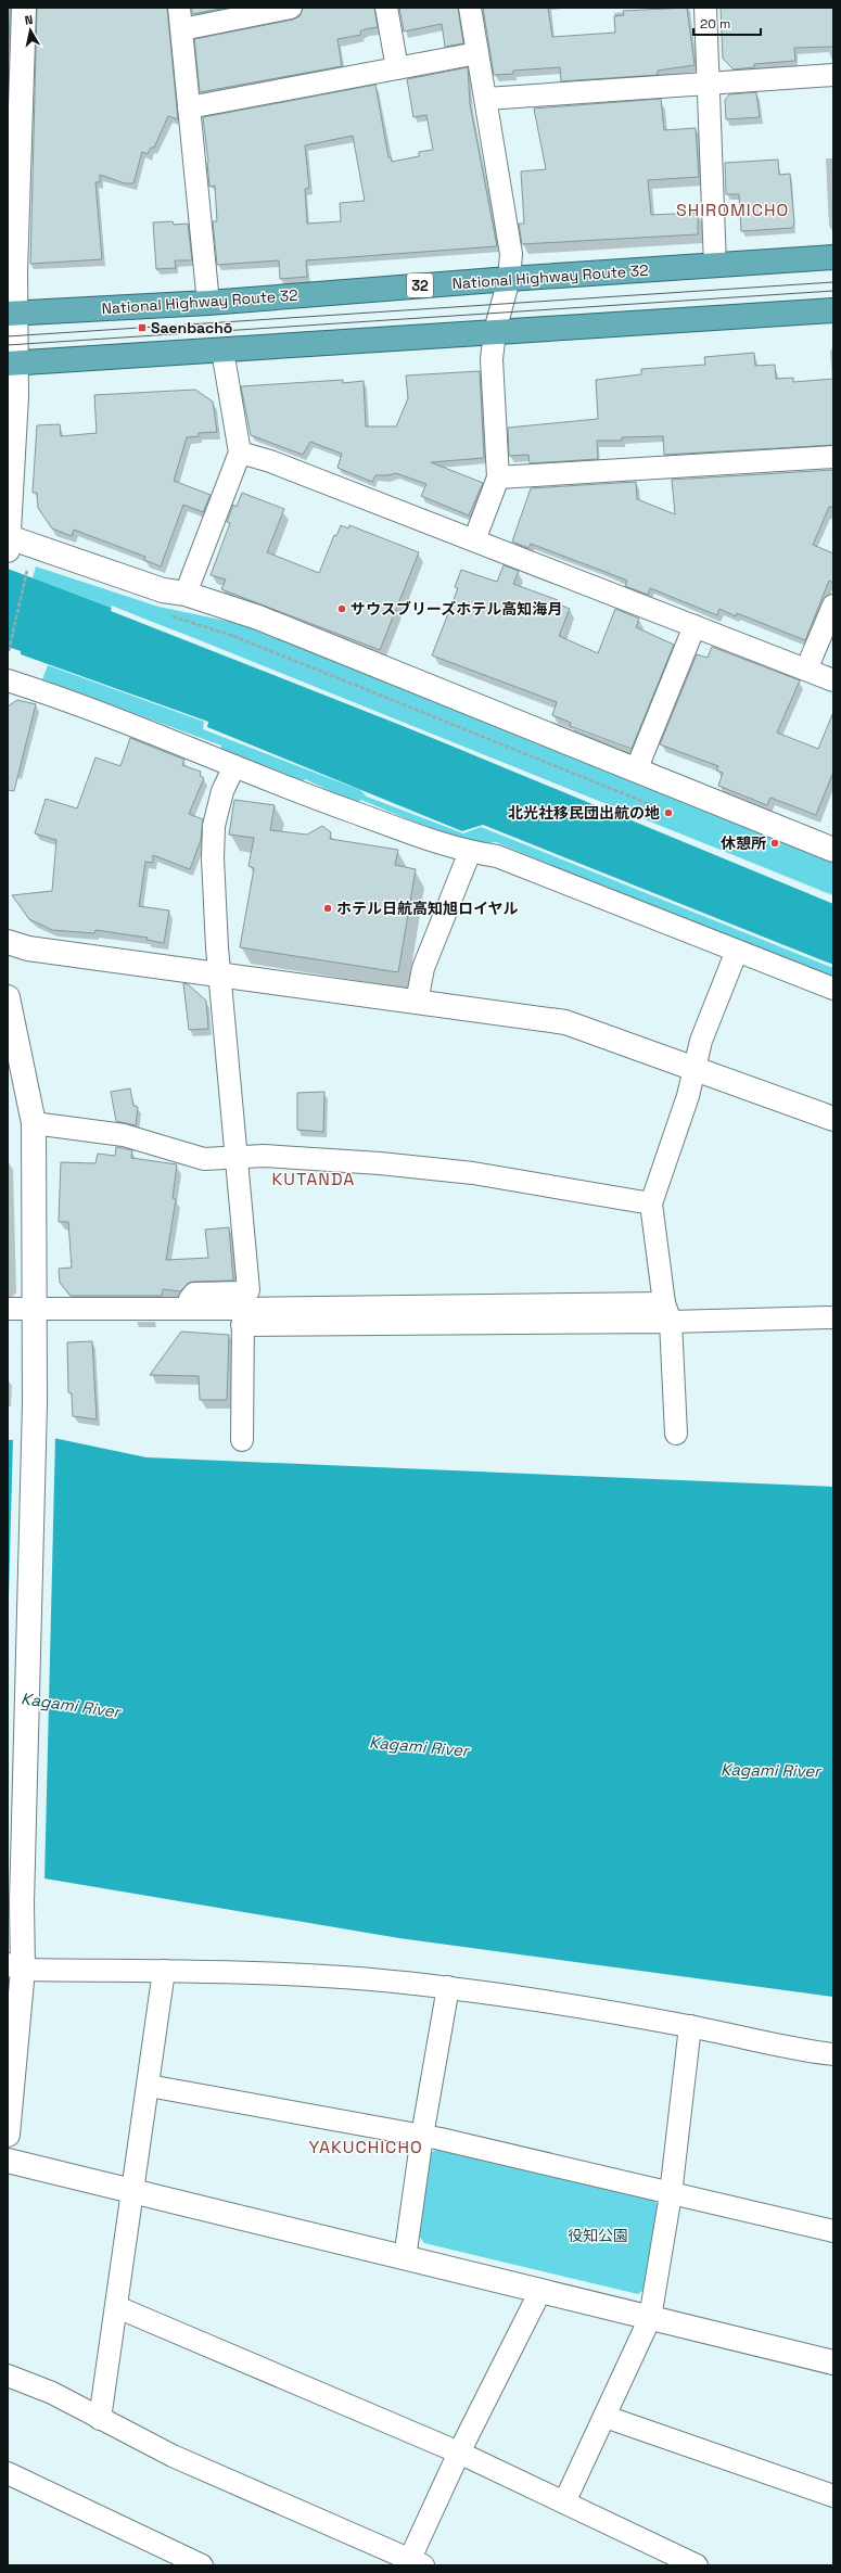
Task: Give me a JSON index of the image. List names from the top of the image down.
{
  "streets": {
    "highway": ["National Highway Route 32", "32"]
  },
  "districts": ["SHIROMICHO", "KUTANDA", "YAKUCHICHO"],
  "water": ["Kagami River"],
  "parks": ["役知公園"],
  "places": {
    "transit": ["Saenbachō"],
    "other": [
      "サウスブリーズホテル高知海月",
      "北光社移民団出航の地",
      "休憩所",
      "ホテル日航高知旭ロイヤル"
    ]
  },
  "scale_bar": "20 m",
  "north": "top"
}
